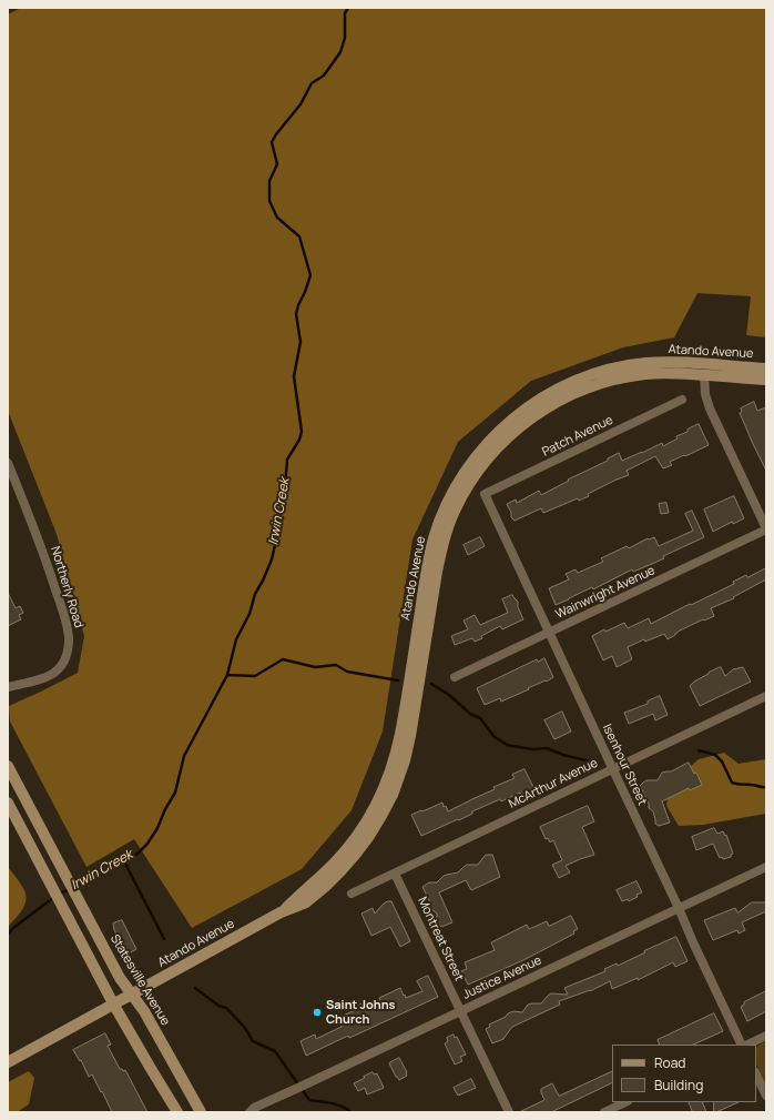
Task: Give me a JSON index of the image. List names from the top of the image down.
{
  "streets": {
    "main road": ["Atando Avenue", "Statesville Avenue"],
    "street": [
      "Patch Avenue",
      "Northerly Road",
      "Wainwright Avenue",
      "Isenhour Street",
      "McArthur Avenue",
      "Montreat Street",
      "Justice Avenue"
    ]
  },
  "crossings": [
    ["Atando Avenue", "Statesville Avenue"],
    ["Patch Avenue", "Isenhour Street"],
    ["Wainwright Avenue", "Isenhour Street"],
    ["Isenhour Street", "McArthur Avenue"],
    ["Isenhour Street", "Justice Avenue"],
    ["McArthur Avenue", "Montreat Street"],
    ["Montreat Street", "Justice Avenue"]
  ],
  "water": ["Irwin Creek"],
  "places": ["Saint Johns Church"],
  "legend": ["Road", "Building"]
}
